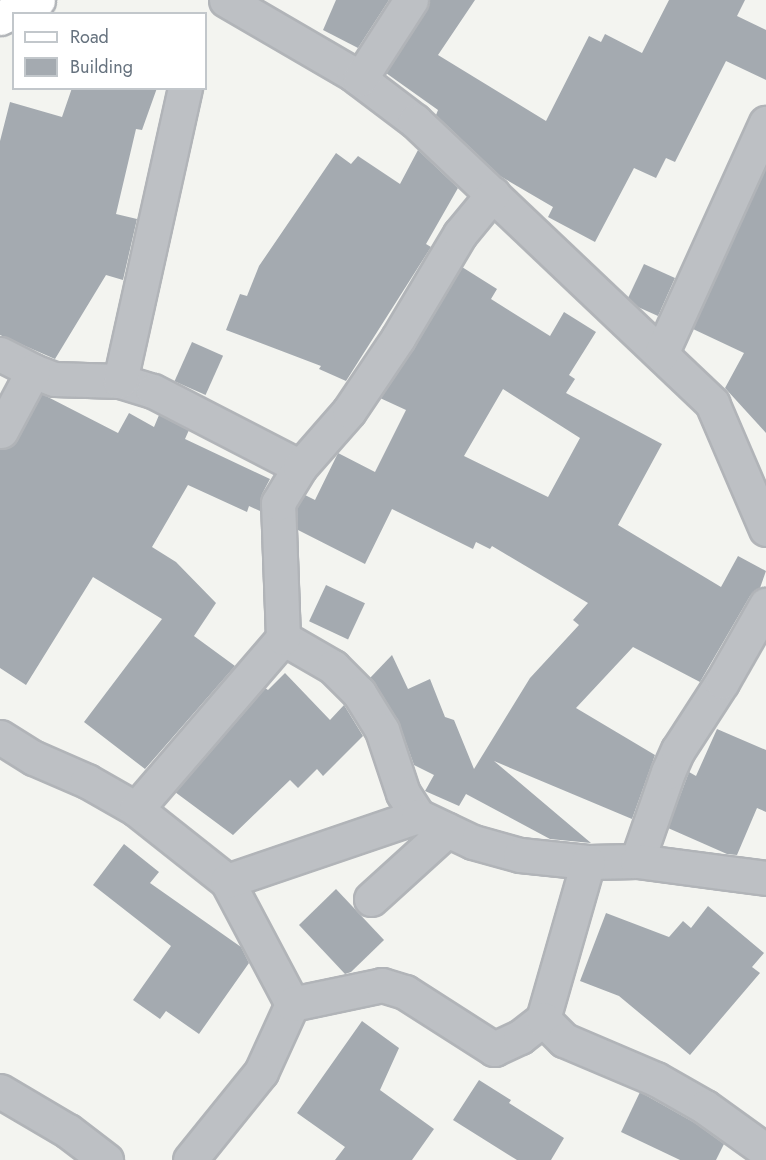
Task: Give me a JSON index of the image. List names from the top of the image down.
{
  "legend": ["Road", "Building"]
}
